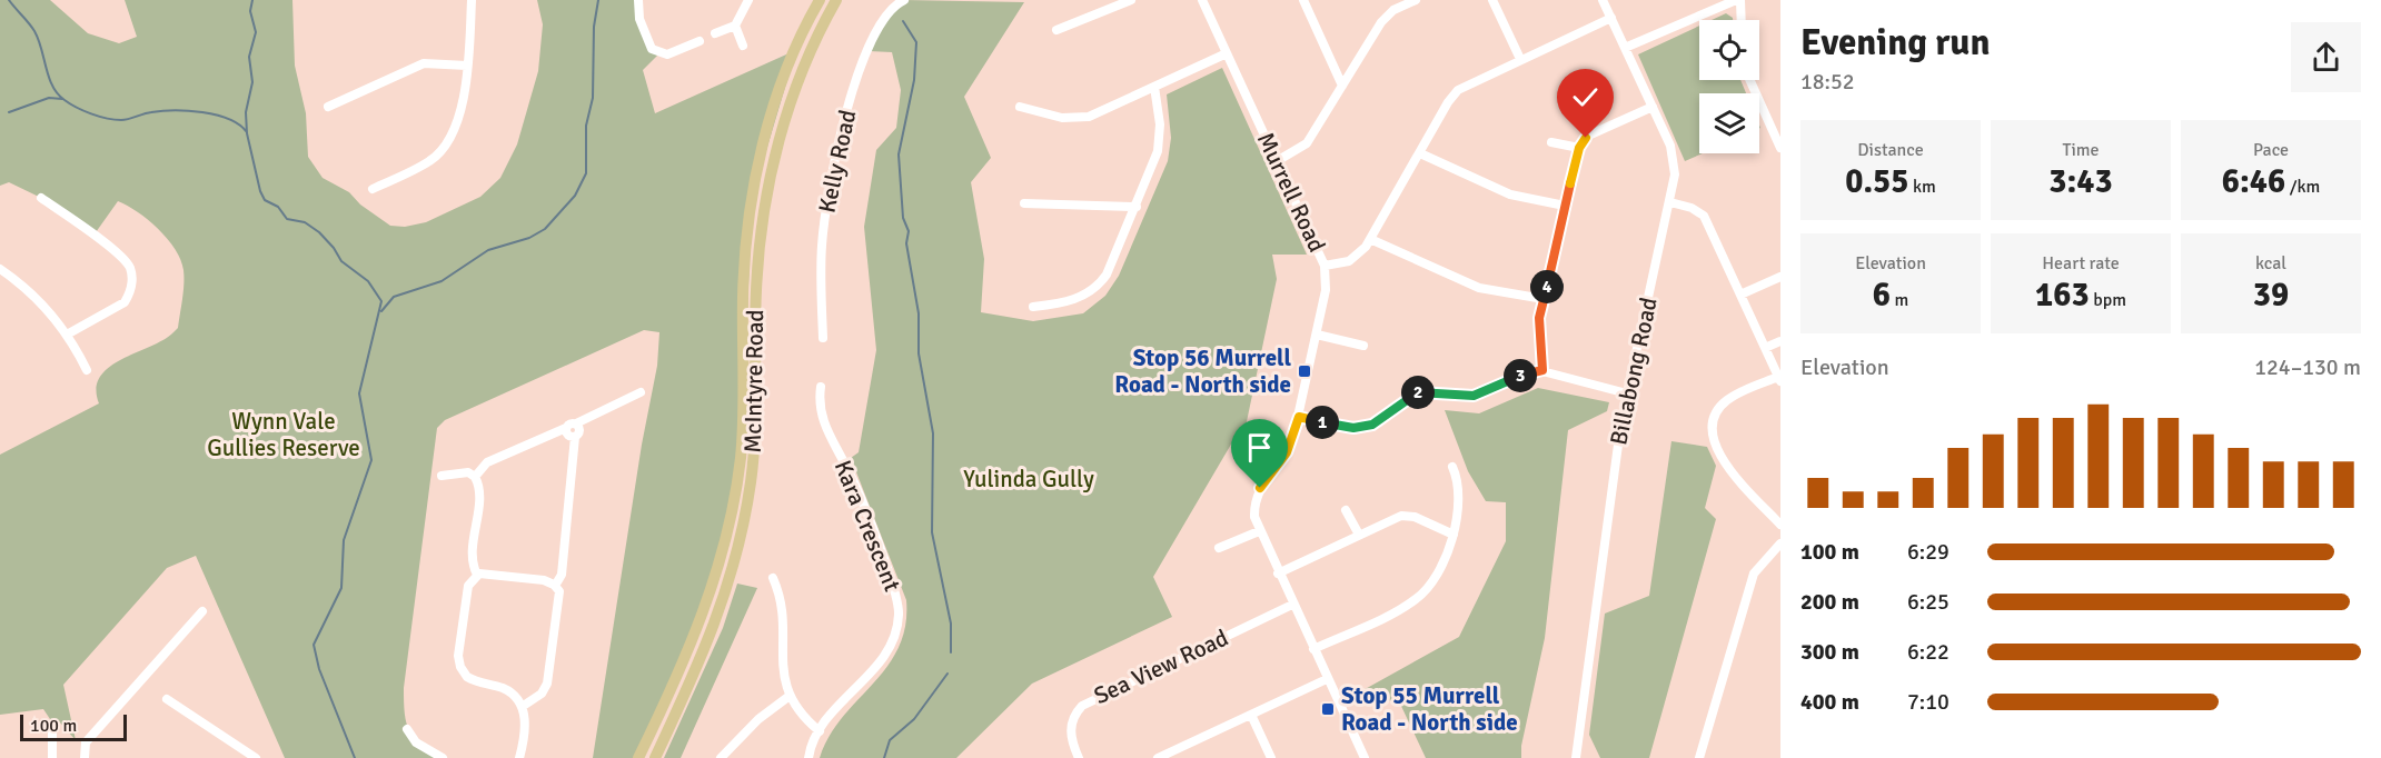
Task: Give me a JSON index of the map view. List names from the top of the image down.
{
  "streets": {
    "main road": ["McIntyre Road"],
    "street": [
      "Kelly Road",
      "Murrell Road",
      "Billabong Road",
      "Kara Crescent",
      "Sea View Road"
    ]
  },
  "crossings": [
    ["Murrell Road", "Sea View Road"]
  ],
  "parks": ["Wynn Vale Gullies Reserve", "Yulinda Gully"],
  "places": {
    "transit": ["Stop 56 Murrell Road - North side", "Stop 55 Murrell Road - North side"]
  },
  "scale_bar": "100 m",
  "page": {
    "heading": ["Evening run", "18:52"],
    "stats": [
      ["Distance", "0.55 km"],
      ["Time", "3:43"],
      ["Pace", "6:46 /km"],
      ["Elevation", "6 m"],
      ["Heart rate", "163 bpm"],
      ["kcal", "39"]
    ],
    "pins": [
      "4",
      "3",
      "2",
      "1"
    ],
    "chart": ["Elevation", "124–130 m"],
    "list": [
      {
        "name": "100 m",
        "note": "6:29"
      },
      {
        "name": "200 m",
        "note": "6:25"
      },
      {
        "name": "300 m",
        "note": "6:22"
      },
      {
        "name": "400 m",
        "note": "7:10"
      }
    ],
    "scale": "100 m"
  }
}
